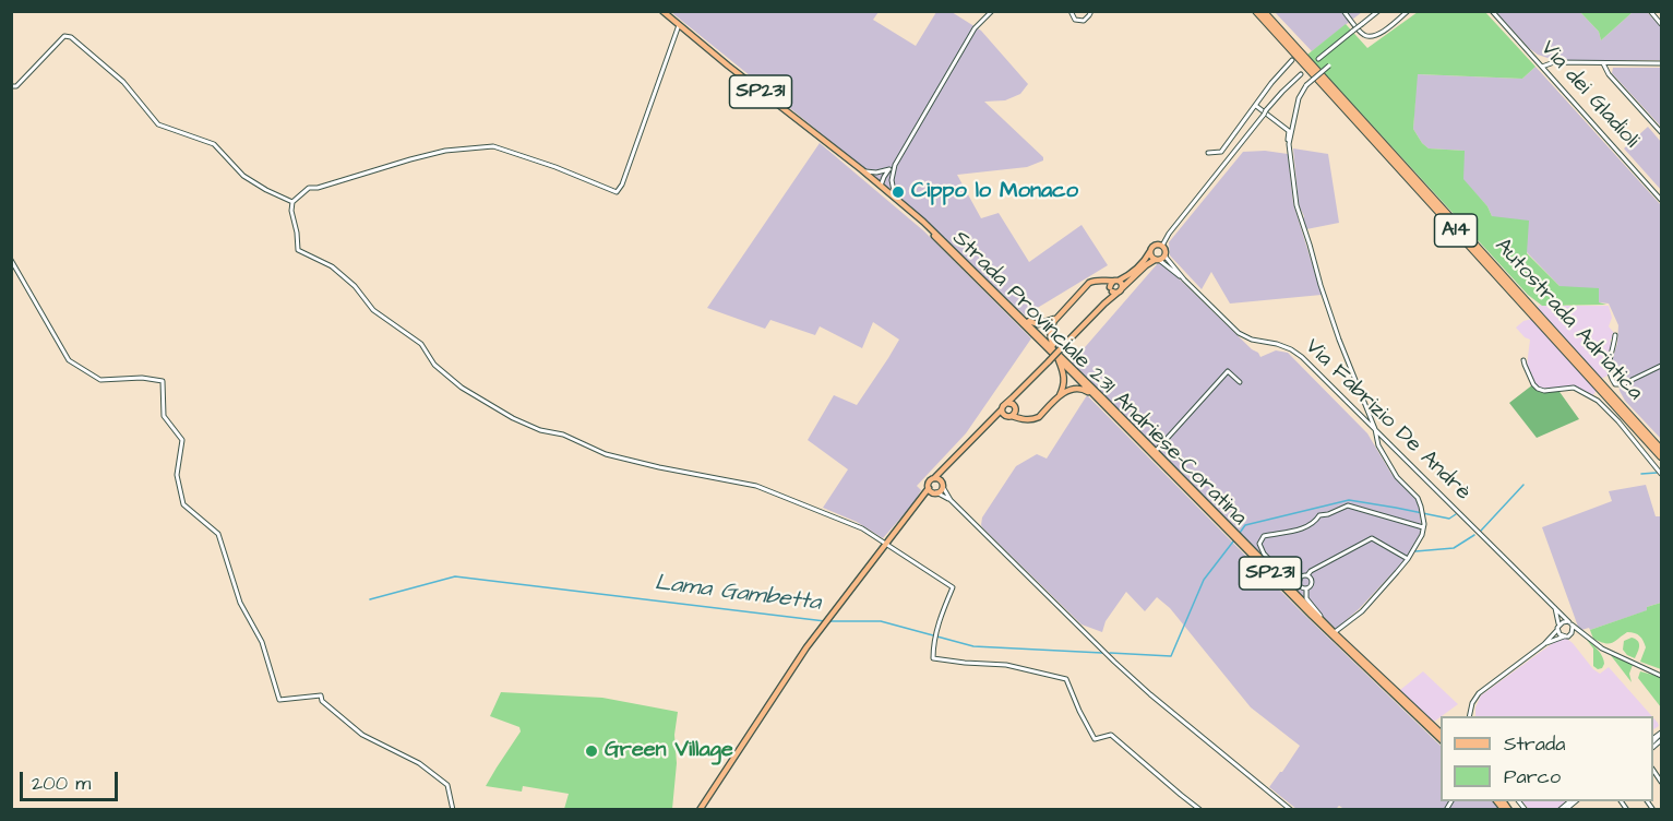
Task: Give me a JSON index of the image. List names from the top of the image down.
{
  "streets": {
    "highway": ["A14", "Autostrada Adriatica"],
    "main road": ["SP231", "Strada Provinciale 231 Andriese-Coratina"],
    "street": ["Via dei Gladioli", "Via Fabrizio De Andrè"]
  },
  "water": ["Lama Gambetta"],
  "places": ["Cippo lo Monaco", "Green Village"],
  "legend": ["Strada", "Parco"],
  "scale_bar": "200 m"
}
